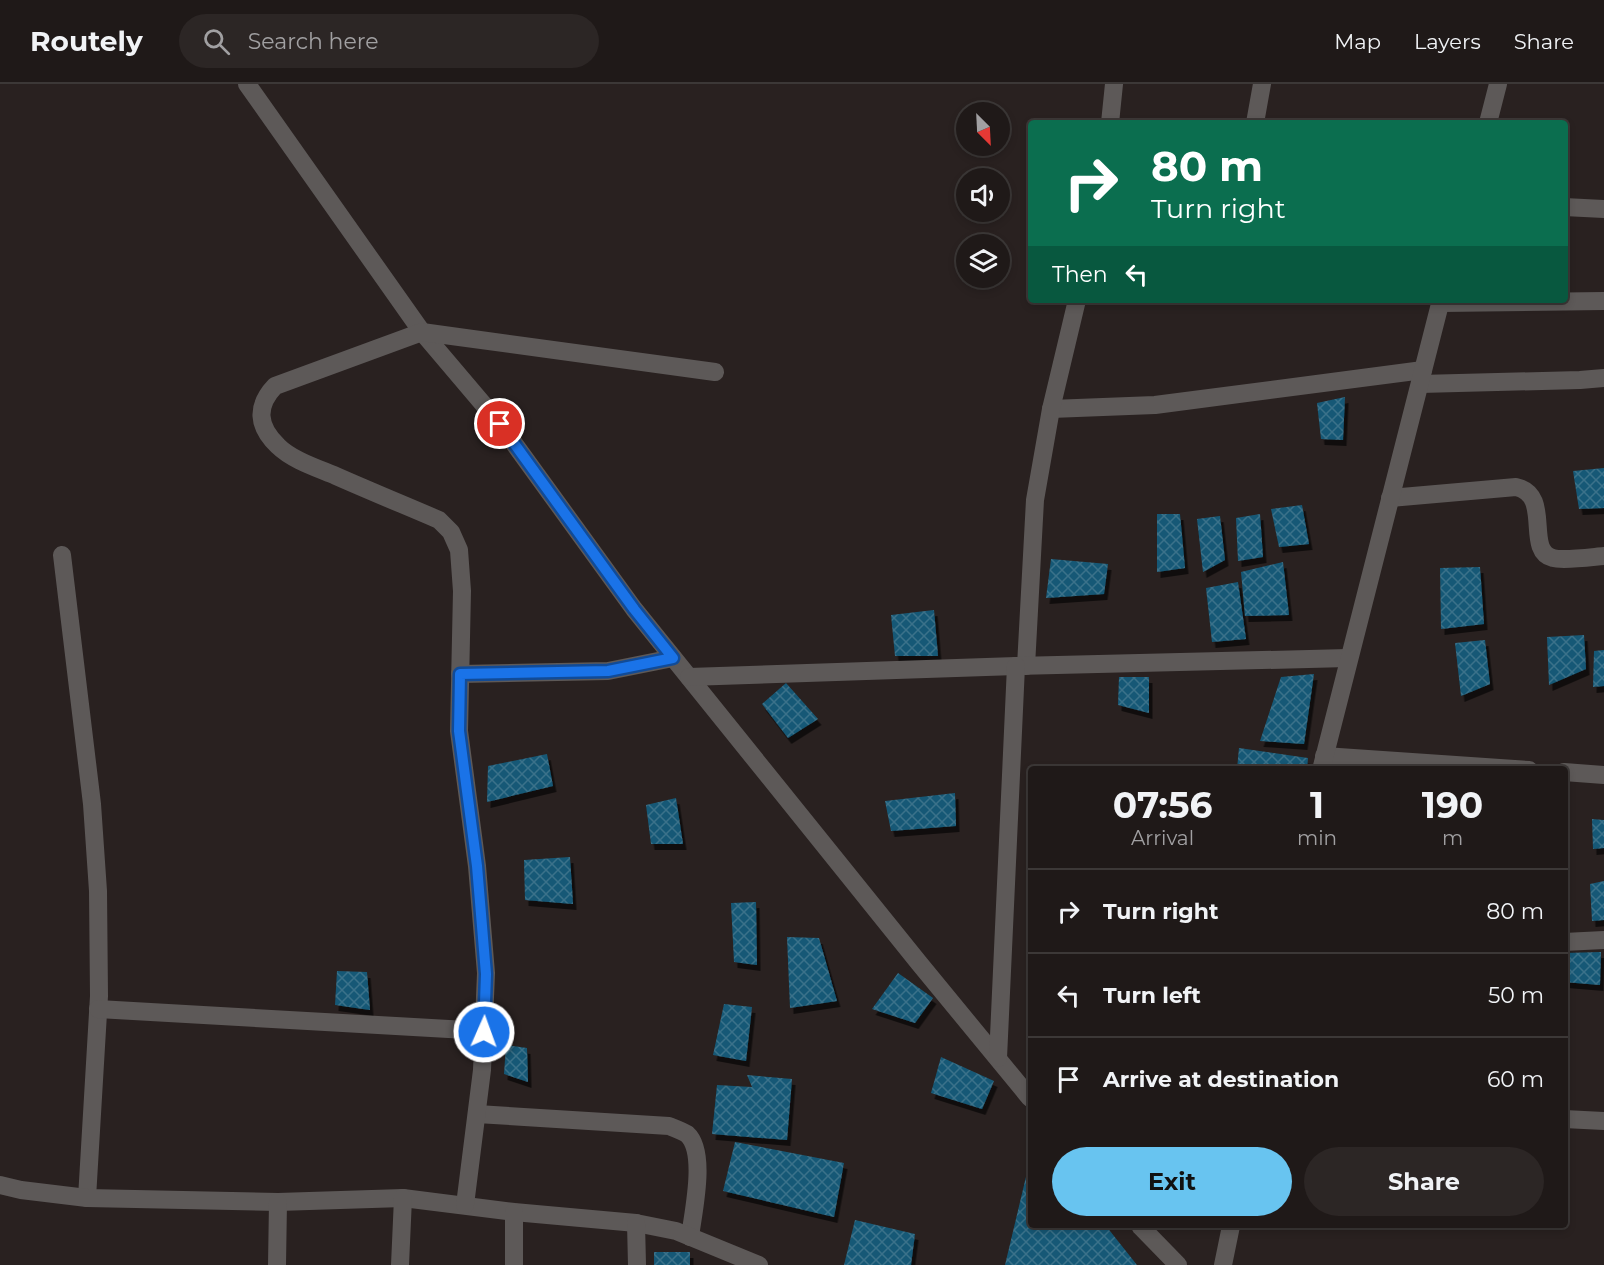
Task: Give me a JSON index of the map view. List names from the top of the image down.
{
  "north": "bottom right",
  "page": {
    "header": "Routely",
    "search": "Search here",
    "nav": ["Map", "Layers", "Share"],
    "turn": ["80 m", "Turn right"],
    "then": "Then",
    "eta": [
      "07:56",
      "Arrival",
      "1",
      "min",
      "190",
      "m"
    ],
    "list": [
      {
        "name": "Turn right",
        "value": "80 m"
      },
      {
        "name": "Turn left",
        "value": "50 m"
      },
      {
        "name": "Arrive at destination",
        "value": "60 m"
      }
    ],
    "buttons": ["Exit", "Share"]
  }
}
